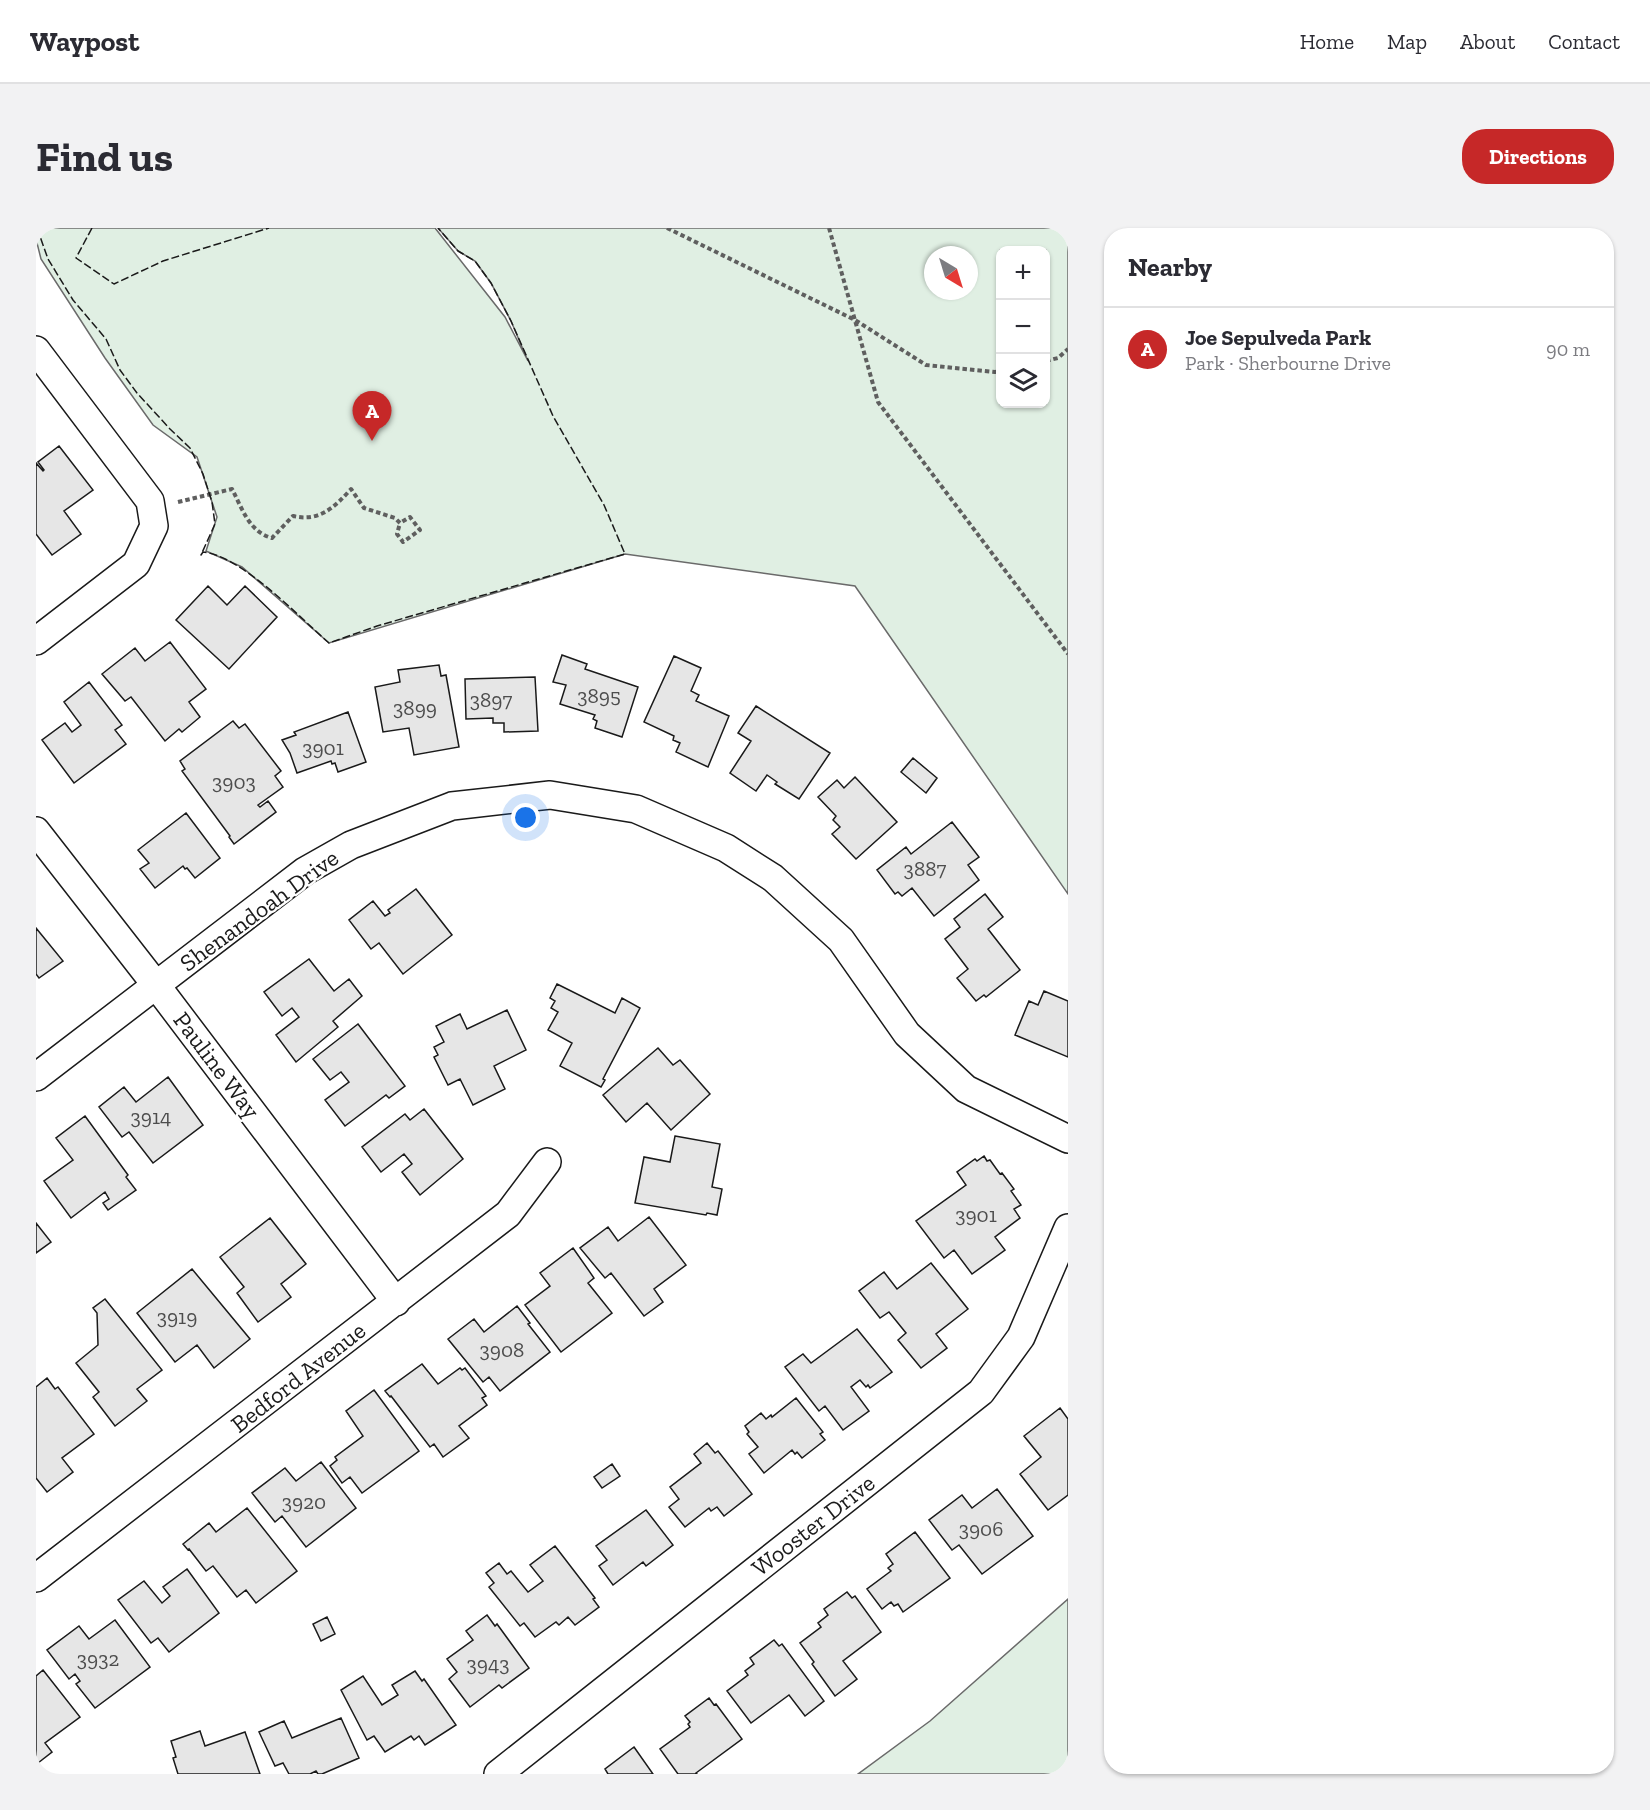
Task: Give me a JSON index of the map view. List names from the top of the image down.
{
  "streets": {
    "street": [
      "Shenandoah Drive",
      "Pauline Way",
      "Bedford Avenue",
      "Wooster Drive"
    ]
  },
  "crossings": [
    ["Shenandoah Drive", "Pauline Way"],
    ["Pauline Way", "Bedford Avenue"]
  ],
  "house_numbers": [
    "3895",
    "3897",
    "3899",
    "3901",
    "3903",
    "3887",
    "3914",
    "3901",
    "3919",
    "3908",
    "3920",
    "3906",
    "3932",
    "3943"
  ],
  "north": "bottom right",
  "page": {
    "header": "Waypost",
    "nav": [
      "Home",
      "Map",
      "About",
      "Contact"
    ],
    "buttons": "Directions",
    "title": "Find us",
    "heading": "Nearby",
    "map_buttons": ["+", "−"],
    "list": [
      {
        "mark": "A",
        "name": "Joe Sepulveda Park",
        "note": "Park · Sherbourne Drive",
        "value": "90 m"
      }
    ],
    "pins": "A"
  }
}
